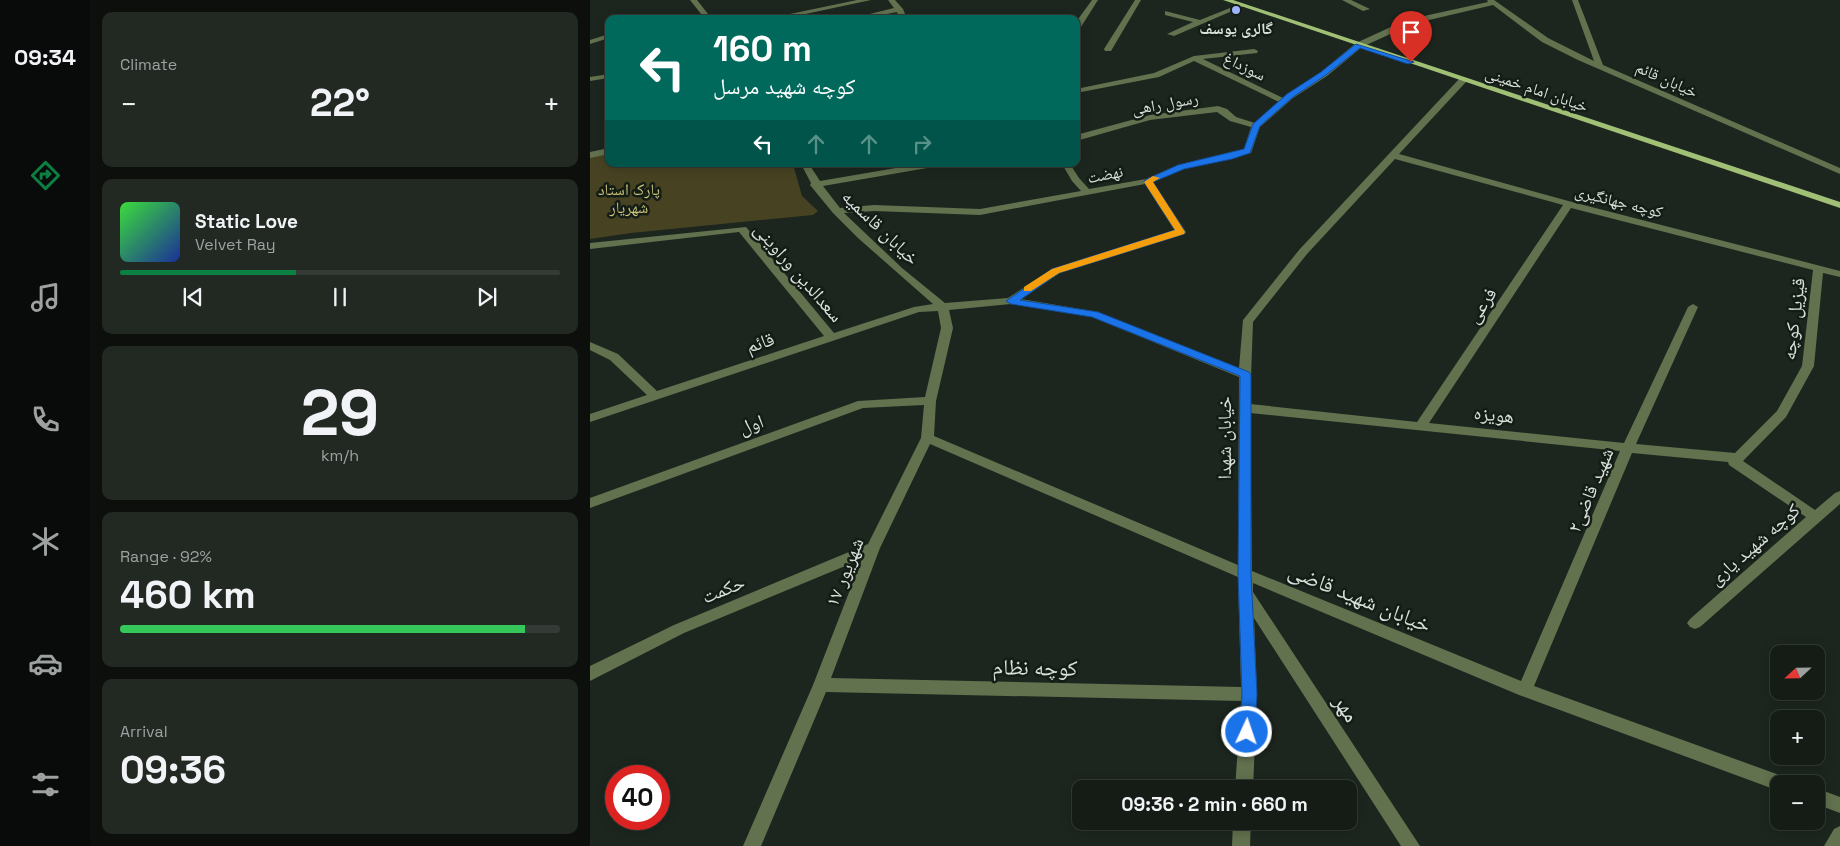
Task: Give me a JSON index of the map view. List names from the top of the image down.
{
  "streets": {
    "main road": ["خیابان امام خمینی"],
    "street": [
      "سوزداغ",
      "خیابان قائم",
      "رسول راهی",
      "نهضت",
      "کوچه جهانگیری",
      "خیابان قاسمیه",
      "سعدالدین وراوینی",
      "فرعی",
      "قیزیل کوچه",
      "قائم",
      "هویزه",
      "اول",
      "خیابان شهدا",
      "شهید قاضی۲",
      "کوچه شهید یاری",
      "۱۷ شهریور",
      "حکمت",
      "خیابان شهید قاضی",
      "کوچه نظام",
      "مهر"
    ]
  },
  "crossings": [
    ["خیابان امام خمینی", "خیابان شهدا"],
    ["رسول راهی", "نهضت"],
    ["نهضت", "خیابان قاسمیه"],
    ["کوچه جهانگیری", "فرعی"],
    ["کوچه جهانگیری", "قیزیل کوچه"],
    ["کوچه جهانگیری", "خیابان شهدا"],
    ["خیابان قاسمیه", "قائم"],
    ["خیابان قاسمیه", "۱۷ شهریور"],
    ["سعدالدین وراوینی", "قائم"],
    ["فرعی", "هویزه"],
    ["قیزیل کوچه", "هویزه"],
    ["قائم", "۱۷ شهریور"],
    ["هویزه", "خیابان شهدا"],
    ["هویزه", "شهید قاضی۲"],
    ["اول", "۱۷ شهریور"],
    ["خیابان شهدا", "خیابان شهید قاضی"],
    ["خیابان شهدا", "کوچه نظام"],
    ["خیابان شهدا", "مهر"],
    ["شهید قاضی۲", "خیابان شهید قاضی"],
    ["۱۷ شهریور", "حکمت"],
    ["۱۷ شهریور", "خیابان شهید قاضی"],
    ["۱۷ شهریور", "کوچه نظام"]
  ],
  "parks": ["پارک استاد شهریار"],
  "places": ["گالری یوسف"],
  "north": "left",
  "page": {
    "tabs": "09:34",
    "tile": [
      "Climate",
      ["29", "km/h"],
      ["Range · 92%", "460 km"],
      ["Arrival", "09:36"]
    ],
    "turn": ["160 m", "کوچه شهید مرسل"],
    "heat": ["−", "22°", "+"],
    "song": ["Static Love", "Velvet Ray"],
    "map_buttons": ["+", "−"],
    "limit": "40",
    "trip": "09:36 · 2 min · 660 m"
  }
}
